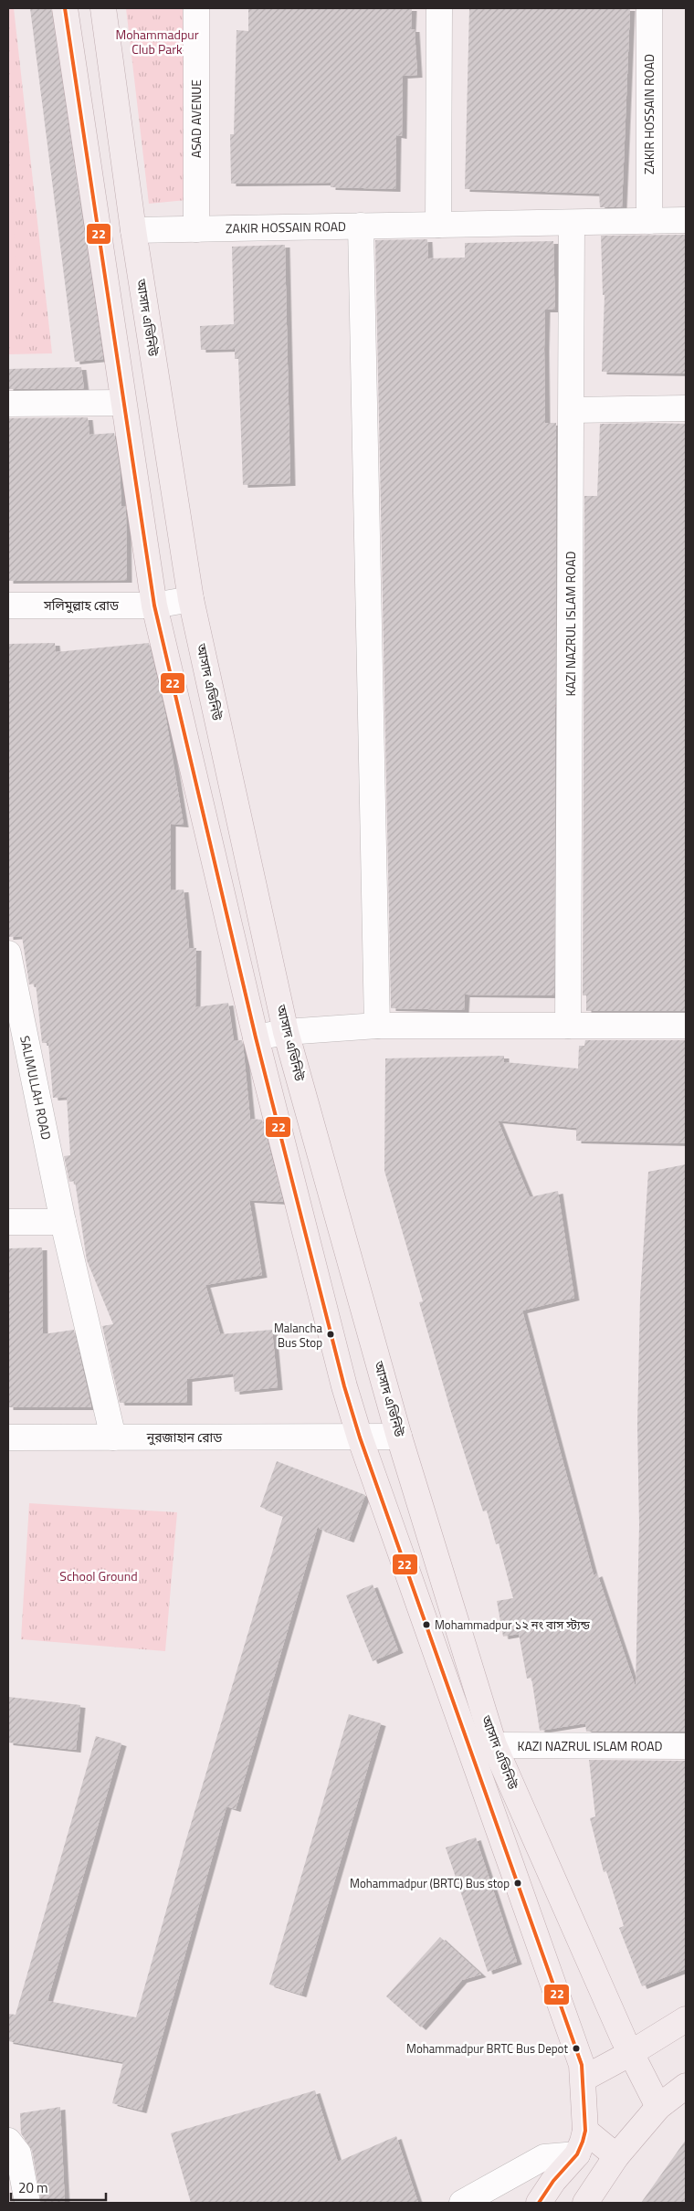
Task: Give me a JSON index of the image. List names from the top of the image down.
{
  "streets": {
    "main road": ["আসাদ এভিনিউ"],
    "street": [
      "ZAKIR HOSSAIN ROAD",
      "ASAD AVENUE",
      "সলিমুল্লাহ রোড",
      "KAZI NAZRUL ISLAM ROAD",
      "SALIMULLAH ROAD",
      "নুরজাহান রোড"
    ]
  },
  "crossings": [
    ["ZAKIR HOSSAIN ROAD", "ASAD AVENUE"],
    ["ZAKIR HOSSAIN ROAD", "আসাদ এভিনিউ"],
    ["ZAKIR HOSSAIN ROAD", "KAZI NAZRUL ISLAM ROAD"],
    ["আসাদ এভিনিউ", "সলিমুল্লাহ রোড"],
    ["আসাদ এভিনিউ", "KAZI NAZRUL ISLAM ROAD"],
    ["আসাদ এভিনিউ", "নুরজাহান রোড"],
    ["SALIMULLAH ROAD", "নুরজাহান রোড"]
  ],
  "parks": ["Mohammadpur Club Park", "School Ground"],
  "places": [
    "Malancha Bus Stop",
    "Mohammadpur ১২ নং বাস স্ট্যন্ড",
    "Mohammadpur (BRTC) Bus stop",
    "Mohammadpur BRTC Bus Depot"
  ],
  "lines": ["transit line 22"],
  "scale_bar": "20 m"
}
